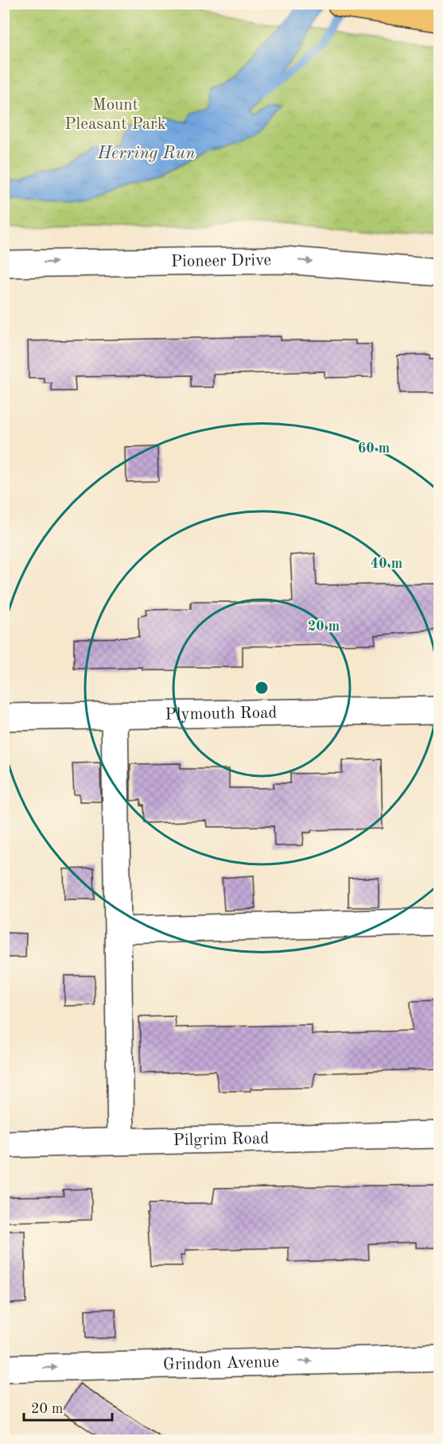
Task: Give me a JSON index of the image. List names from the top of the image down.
{
  "streets": {
    "street": [
      "Pioneer Drive",
      "Plymouth Road",
      "Pilgrim Road",
      "Grindon Avenue"
    ]
  },
  "one_way": ["Pioneer Drive", "Grindon Avenue"],
  "water": ["Herring Run"],
  "parks": ["Mount Pleasant Park"],
  "scale_bar": "20 m",
  "rings": ["60 m", "40 m", "20 m"]
}
